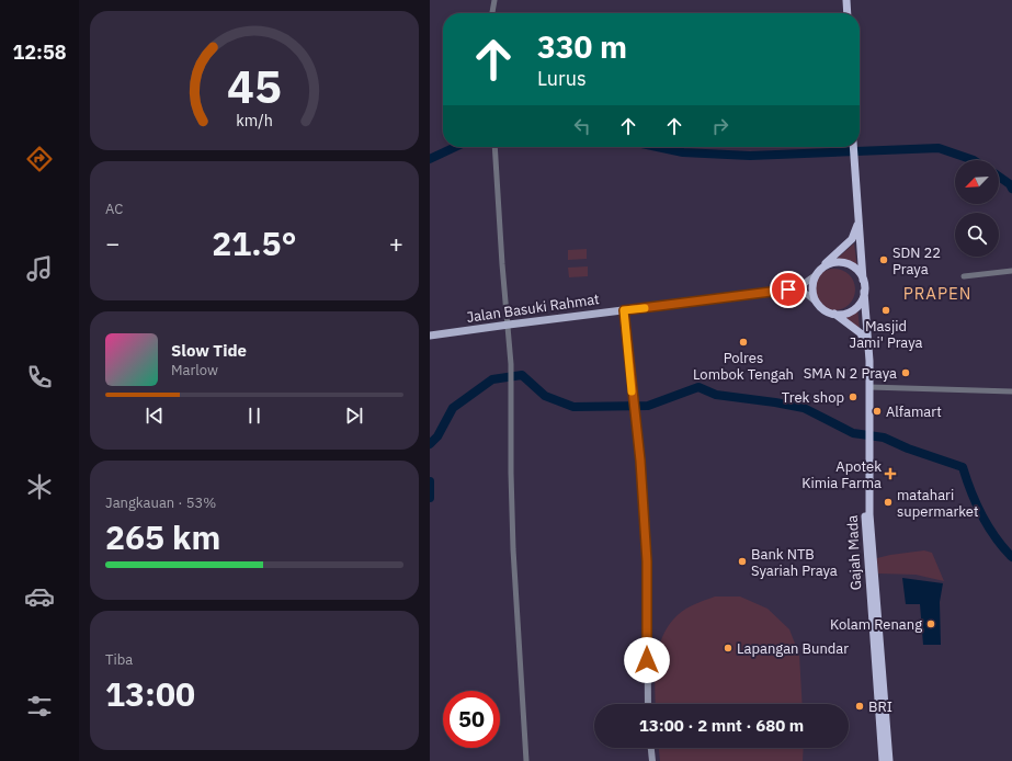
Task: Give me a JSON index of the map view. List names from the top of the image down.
{
  "streets": {
    "highway": ["Gajah Mada"],
    "main road": ["Jalan Basuki Rahmat"]
  },
  "districts": ["PRAPEN"],
  "places": {
    "other": [
      "SDN 22 Praya",
      "Masjid Jami' Praya",
      "Polres Lombok Tengah",
      "SMA N 2 Praya",
      "Trek shop",
      "Alfamart",
      "matahari supermarket",
      "Bank NTB Syariah Praya",
      "Kolam Renang",
      "Lapangan Bundar",
      "BRI"
    ],
    "health": ["Apotek Kimia Farma"]
  },
  "north": "bottom left",
  "page": {
    "tabs": "12:58",
    "turn": ["330 m", "Lurus"],
    "tile": [
      "AC",
      ["Jangkauan · 53%", "265 km"],
      ["Tiba", "13:00"]
    ],
    "heat": ["−", "21.5°", "+"],
    "song": ["Slow Tide", "Marlow"],
    "limit": "50",
    "trip": "13:00 · 2 mnt · 680 m",
    "gauge": ["45", "km/h"]
  }
}
